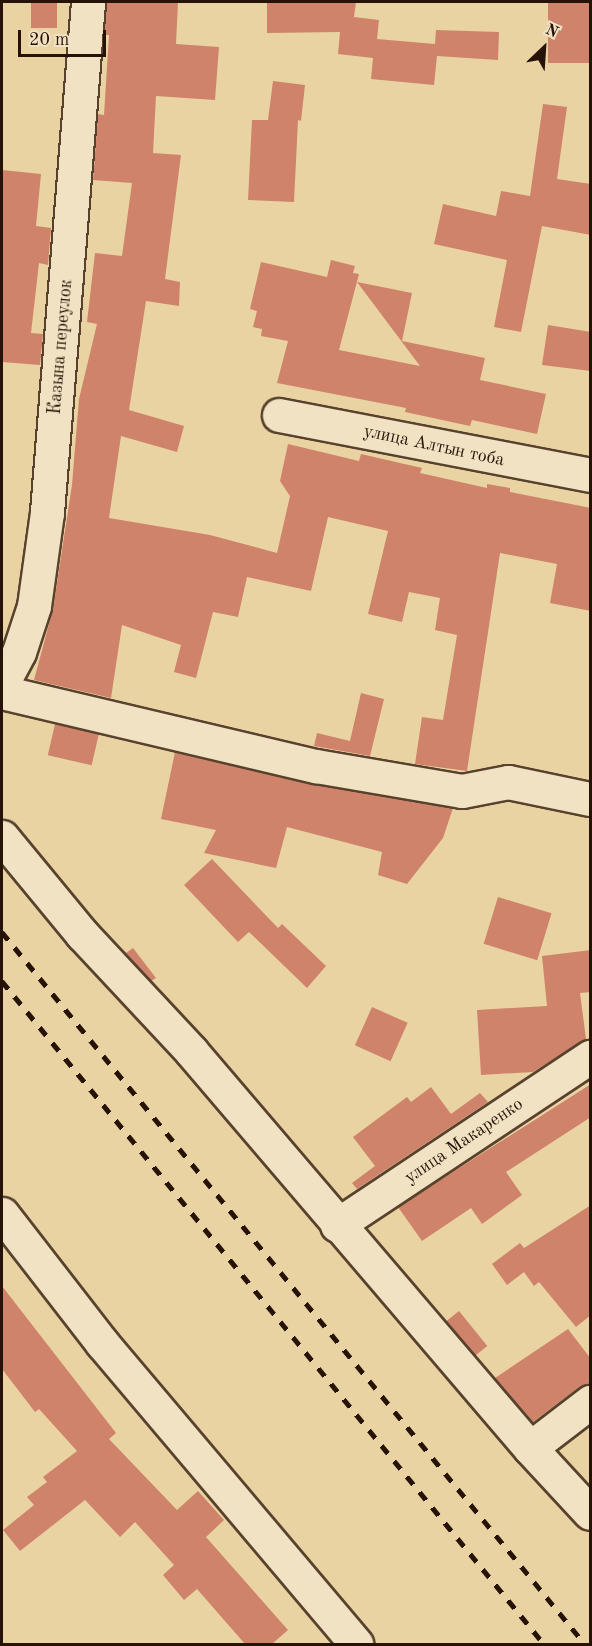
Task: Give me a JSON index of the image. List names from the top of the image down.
{
  "streets": {
    "street": ["Казына переулок", "улица Алтын тоба", "улица Макаренко"]
  },
  "scale_bar": "20 m",
  "north": "top right"
}
